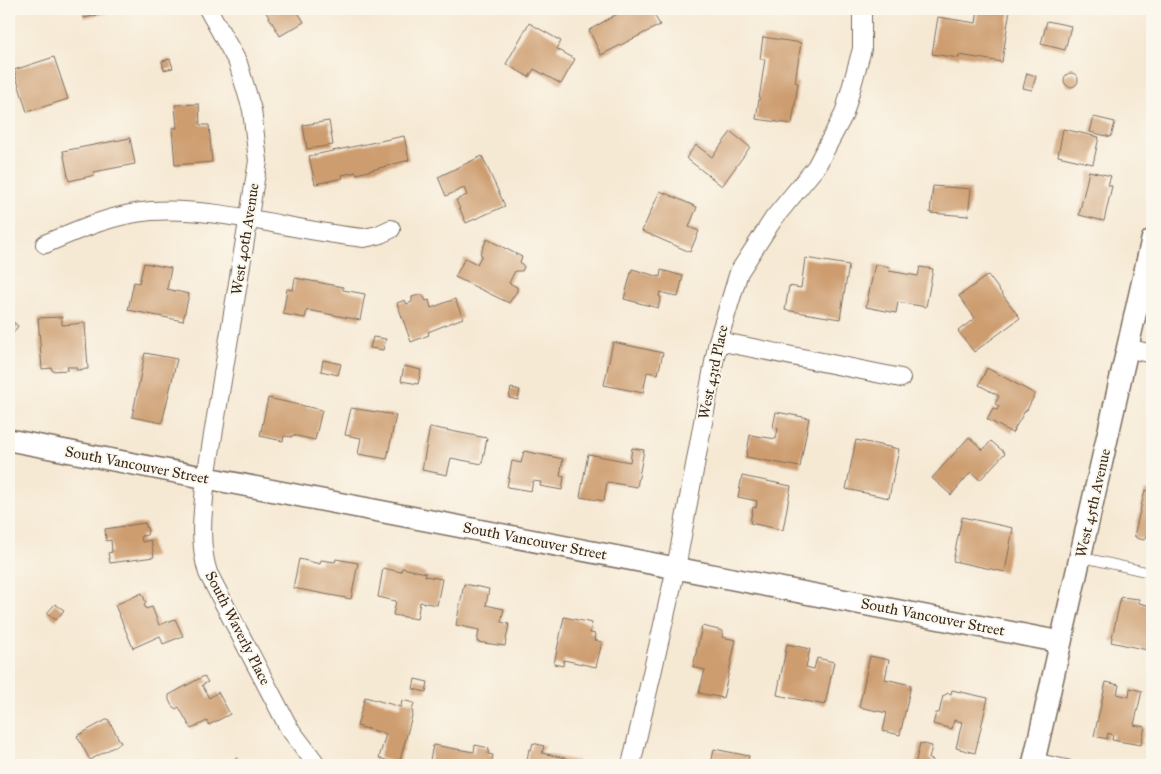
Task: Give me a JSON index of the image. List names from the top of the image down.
{
  "streets": {
    "street": [
      "West 40th Avenue",
      "West 43rd Place",
      "South Vancouver Street",
      "West 45th Avenue",
      "South Waverly Place"
    ]
  },
  "crossings": [
    ["West 40th Avenue", "South Vancouver Street"],
    ["West 40th Avenue", "South Waverly Place"],
    ["West 43rd Place", "South Vancouver Street"],
    ["South Vancouver Street", "West 45th Avenue"],
    ["South Vancouver Street", "South Waverly Place"]
  ]
}
